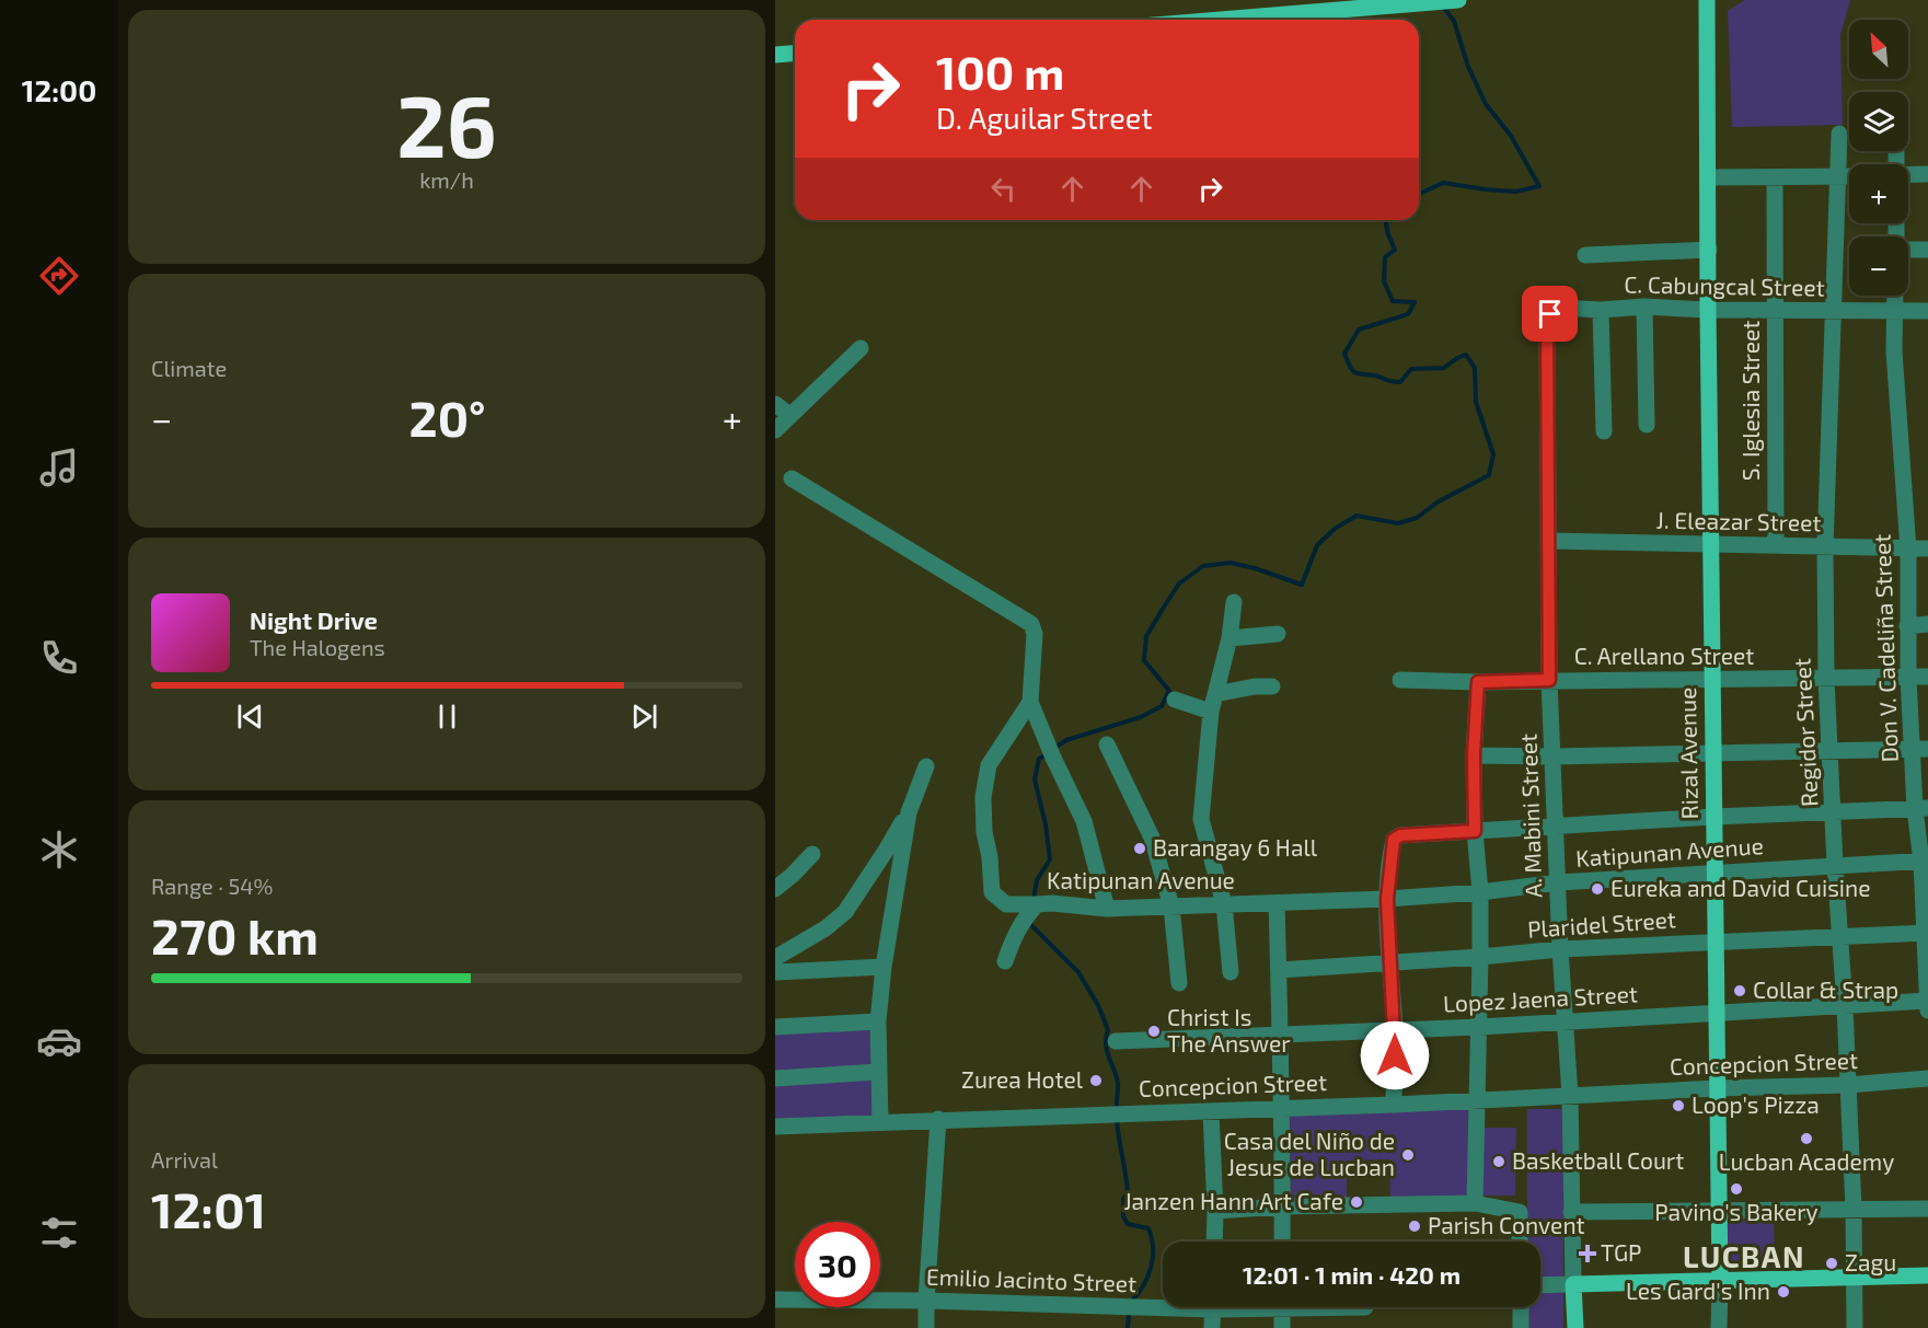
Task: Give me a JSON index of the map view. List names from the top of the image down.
{
  "streets": {
    "main road": ["Rizal Avenue", "A. Mabini Street"],
    "street": [
      "C. Cabungcal Street",
      "S. Iglesia Street",
      "J. Eleazar Street",
      "Don V. Cadeliña Street",
      "C. Arellano Street",
      "Regidor Street",
      "Katipunan Avenue",
      "Plaridel Street",
      "Lopez Jaena Street",
      "Concepcion Street",
      "Emilio Jacinto Street"
    ]
  },
  "crossings": [
    ["C. Cabungcal Street", "S. Iglesia Street"],
    ["C. Cabungcal Street", "Don V. Cadeliña Street"],
    ["C. Cabungcal Street", "Regidor Street"],
    ["C. Cabungcal Street", "Rizal Avenue"],
    ["C. Cabungcal Street", "A. Mabini Street"],
    ["S. Iglesia Street", "J. Eleazar Street"],
    ["J. Eleazar Street", "Don V. Cadeliña Street"],
    ["J. Eleazar Street", "Regidor Street"],
    ["J. Eleazar Street", "Rizal Avenue"],
    ["J. Eleazar Street", "A. Mabini Street"],
    ["Don V. Cadeliña Street", "C. Arellano Street"],
    ["Don V. Cadeliña Street", "Katipunan Avenue"],
    ["Don V. Cadeliña Street", "Plaridel Street"],
    ["Don V. Cadeliña Street", "Lopez Jaena Street"],
    ["C. Arellano Street", "Regidor Street"],
    ["C. Arellano Street", "Rizal Avenue"],
    ["C. Arellano Street", "A. Mabini Street"],
    ["Regidor Street", "Katipunan Avenue"],
    ["Regidor Street", "Plaridel Street"],
    ["Regidor Street", "Lopez Jaena Street"],
    ["Regidor Street", "Concepcion Street"],
    ["Rizal Avenue", "Katipunan Avenue"],
    ["Rizal Avenue", "Plaridel Street"],
    ["Rizal Avenue", "Lopez Jaena Street"],
    ["Rizal Avenue", "Concepcion Street"],
    ["A. Mabini Street", "Katipunan Avenue"],
    ["A. Mabini Street", "Plaridel Street"],
    ["A. Mabini Street", "Lopez Jaena Street"],
    ["A. Mabini Street", "Concepcion Street"]
  ],
  "districts": ["LUCBAN"],
  "places": {
    "other": [
      "Barangay 6 Hall",
      "Eureka and David Cuisine",
      "Collar & Strap",
      "Christ Is The Answer",
      "Zurea Hotel",
      "Loop's Pizza",
      "Lucban Academy",
      "Casa del Niño de Jesus de Lucban",
      "Basketball Court",
      "Pavino's Bakery",
      "Janzen Hann Art Cafe",
      "Parish Convent",
      "Zagu",
      "Les Gard's Inn"
    ],
    "health": ["TGP"]
  },
  "north": "top left",
  "page": {
    "tabs": "12:00",
    "tile": [
      ["26", "km/h"],
      "Climate",
      ["Range · 54%", "270 km"],
      ["Arrival", "12:01"]
    ],
    "map_buttons": ["+", "−"],
    "turn": ["100 m", "D. Aguilar Street"],
    "heat": ["−", "20°", "+"],
    "song": ["Night Drive", "The Halogens"],
    "limit": "30",
    "trip": "12:01 · 1 min · 420 m"
  }
}
